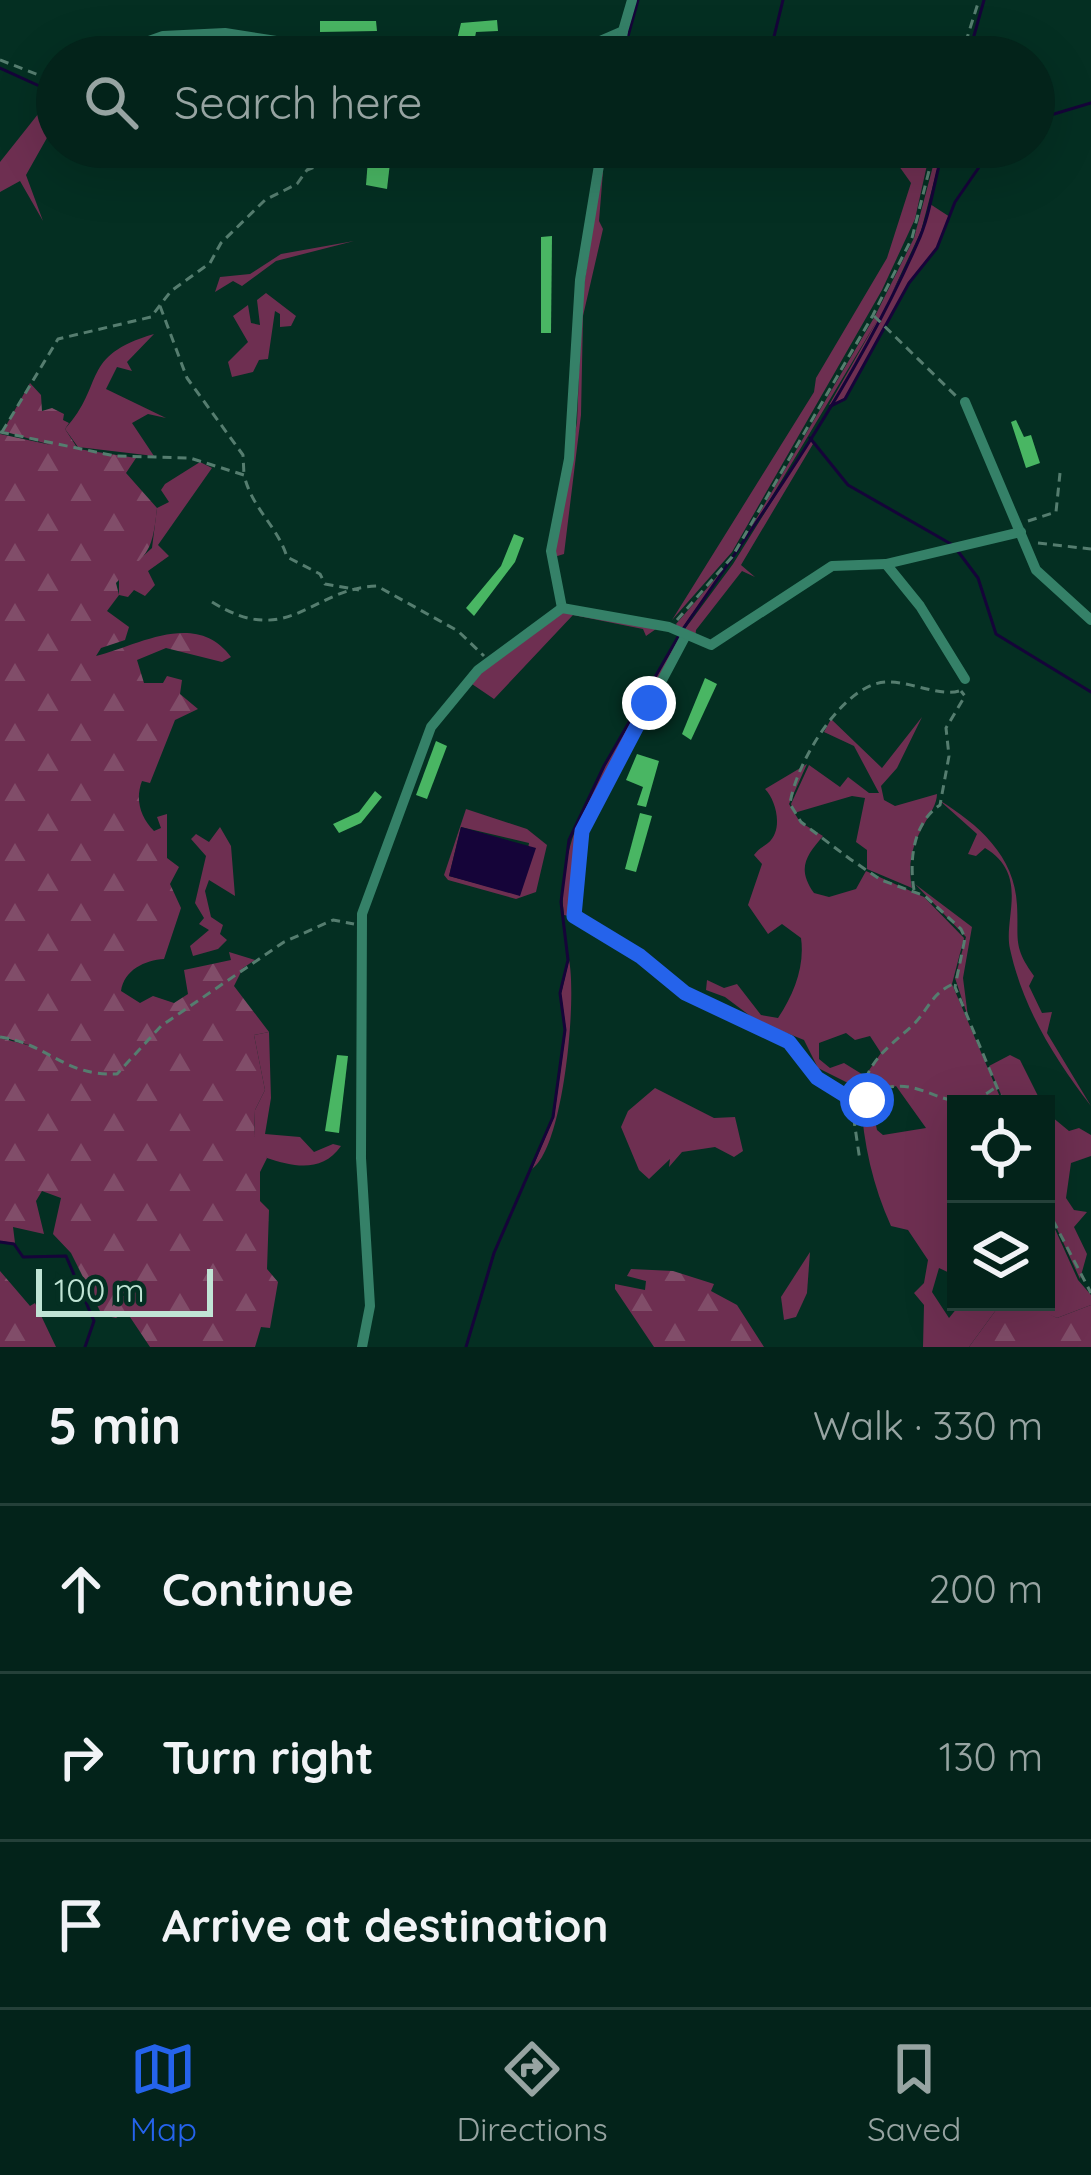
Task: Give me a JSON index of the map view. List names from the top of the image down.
{
  "scale_bar": "100 m",
  "page": {
    "search": "Search here",
    "scale": "100 m",
    "heading": ["5 min", "Walk · 330 m"],
    "list": [
      ["Continue", "200 m"],
      ["Turn right", "130 m"],
      "Arrive at destination"
    ],
    "nav": ["Map", "Directions", "Saved"]
  }
}
